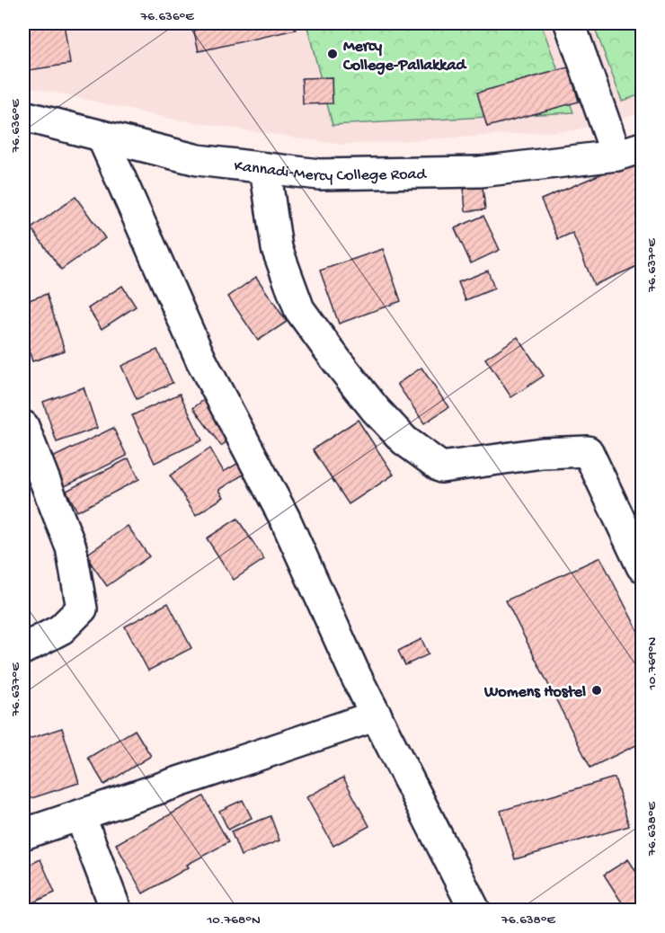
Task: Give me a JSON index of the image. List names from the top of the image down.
{
  "streets": {
    "street": ["Kannadi-Mercy College Road"]
  },
  "places": ["Mercy College-Pallakkad", "Womens Hostel"],
  "coordinates": [
    "76.636°E",
    "76.637°E",
    "10.769°N",
    "76.638°E",
    "10.768°N"
  ]
}
